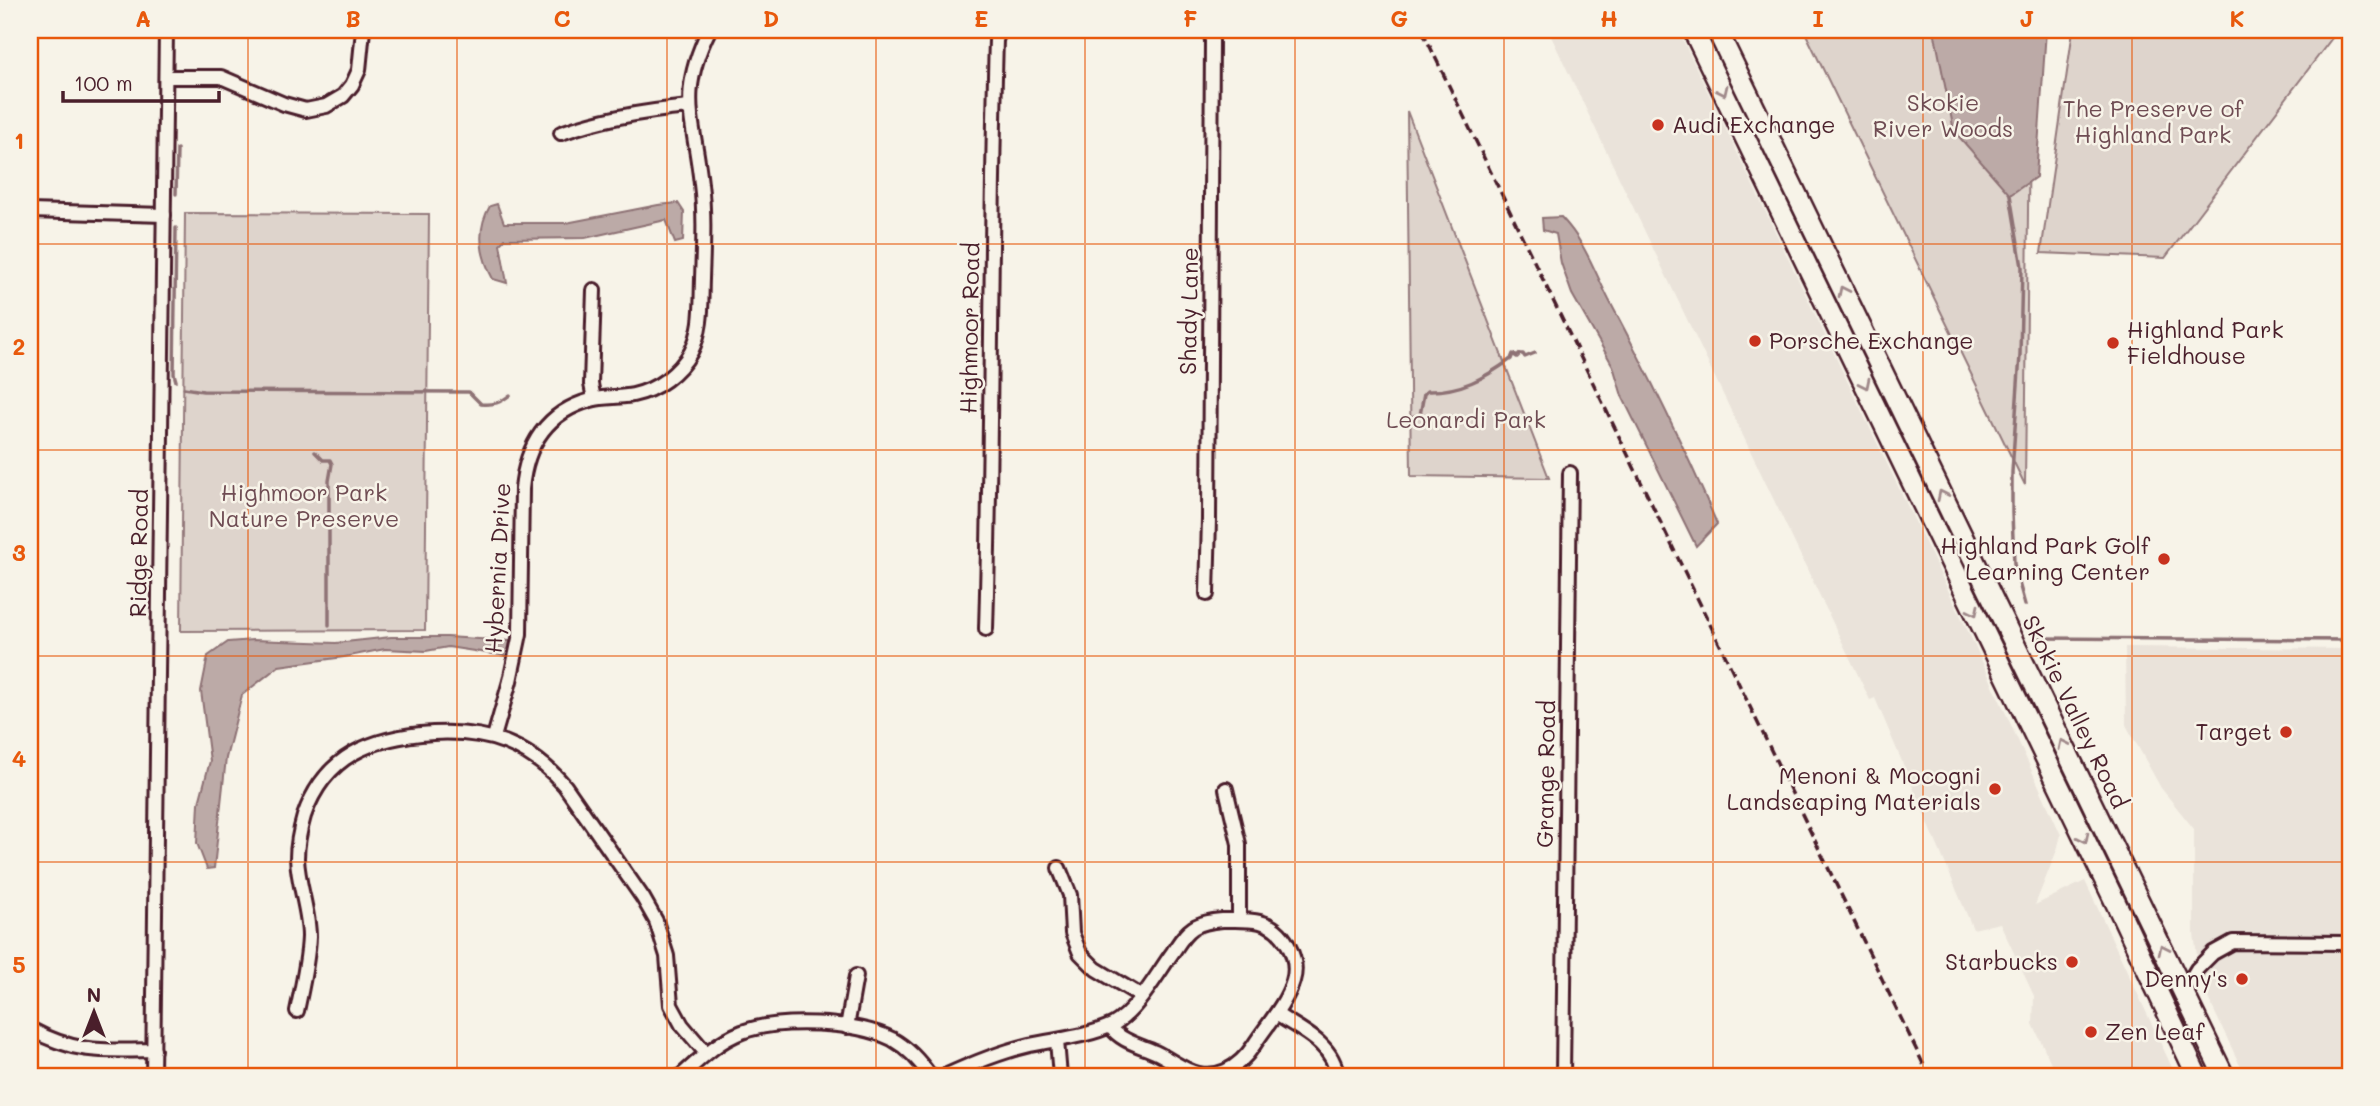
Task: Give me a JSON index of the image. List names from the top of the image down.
{
  "streets": {
    "highway": ["Skokie Valley Road"],
    "street": [
      "Shady Lane",
      "Highmoor Road",
      "Ridge Road",
      "Hybernia Drive",
      "Grange Road"
    ]
  },
  "parks": [
    "Skokie River Woods",
    "The Preserve of Highland Park",
    "Leonardi Park",
    "Highmoor Park Nature Preserve"
  ],
  "places": [
    "Audi Exchange",
    "Porsche Exchange",
    "Highland Park Fieldhouse",
    "Highland Park Golf Learning Center",
    "Target",
    "Menoni & Mocogni Landscaping Materials",
    "Starbucks",
    "Denny's",
    "Zen Leaf"
  ],
  "scale_bar": "100 m",
  "north": "top",
  "grid": {
    "columns": [
      "A",
      "B",
      "C",
      "D",
      "E",
      "F",
      "G",
      "H",
      "I",
      "J",
      "K"
    ],
    "rows": [
      "1",
      "2",
      "3",
      "4",
      "5"
    ]
  }
}
